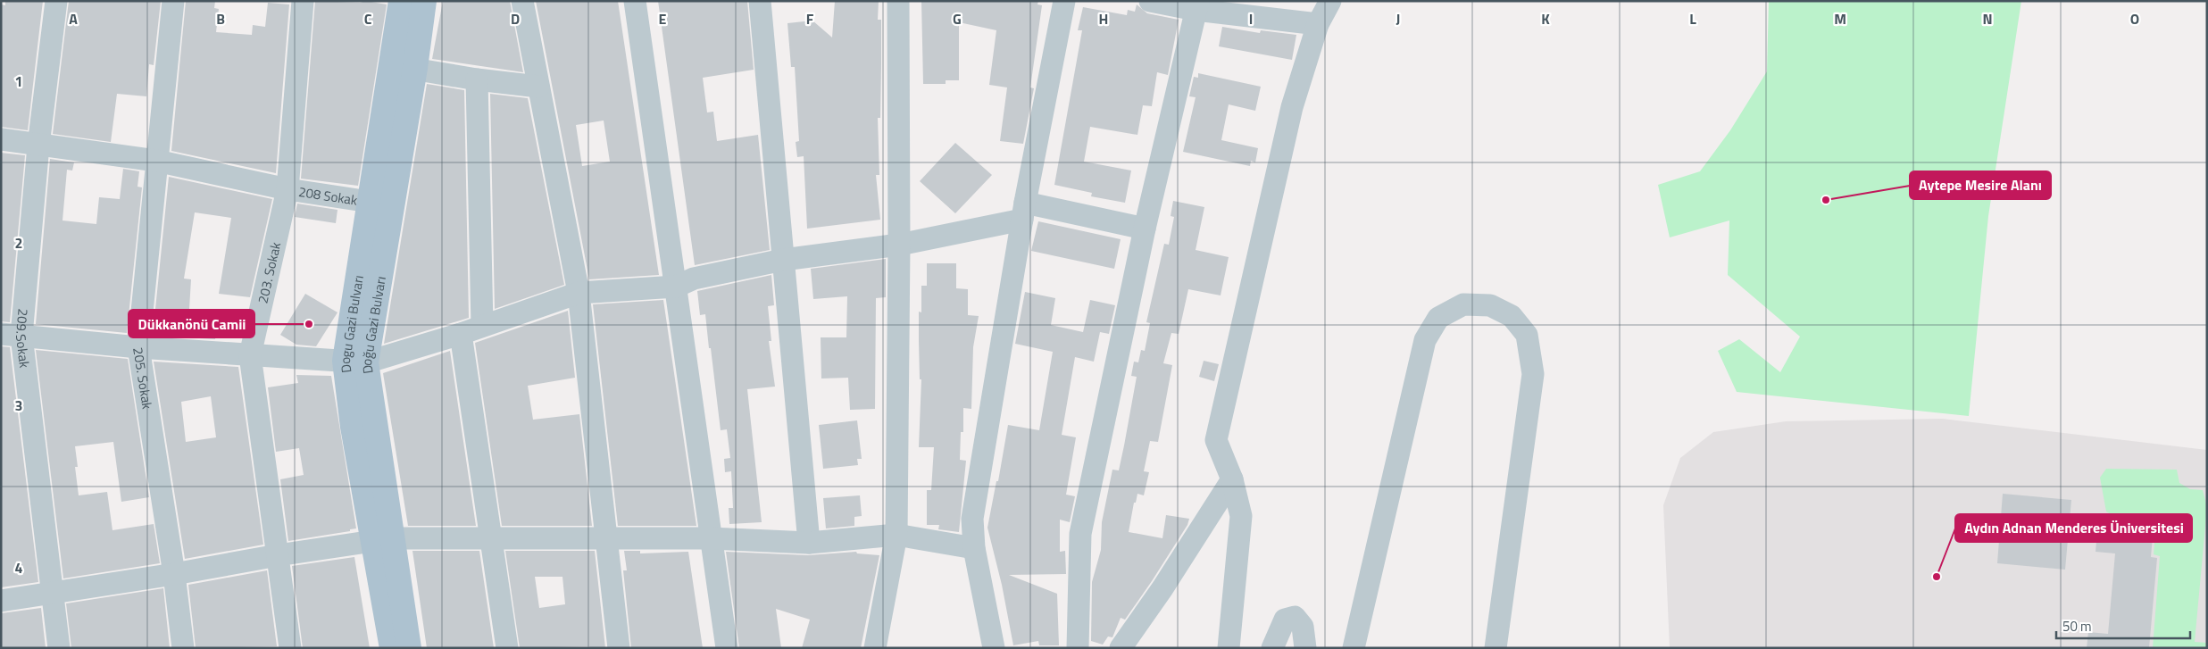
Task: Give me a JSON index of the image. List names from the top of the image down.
{
  "streets": {
    "main road": ["Doğu Gazi Bulvarı", "Dogu Gazi Bulvarı"],
    "street": [
      "208 Sokak",
      "203. Sokak",
      "209.Sokak",
      "205. Sokak"
    ]
  },
  "crossings": [
    ["208 Sokak", "203. Sokak"],
    ["208 Sokak", "Dogu Gazi Bulvarı"],
    ["208 Sokak", "209.Sokak"],
    ["208 Sokak", "205. Sokak"],
    ["Doğu Gazi Bulvarı", "Dogu Gazi Bulvarı"]
  ],
  "places": ["Aytepe Mesire Alanı", "Dükkanönü Camii", "Aydın Adnan Menderes Üniversitesi"],
  "scale_bar": "50 m",
  "grid": {
    "columns": [
      "A",
      "B",
      "C",
      "D",
      "E",
      "F",
      "G",
      "H",
      "I",
      "J",
      "K",
      "L",
      "M",
      "N",
      "O"
    ],
    "rows": [
      "1",
      "2",
      "3",
      "4"
    ]
  }
}
